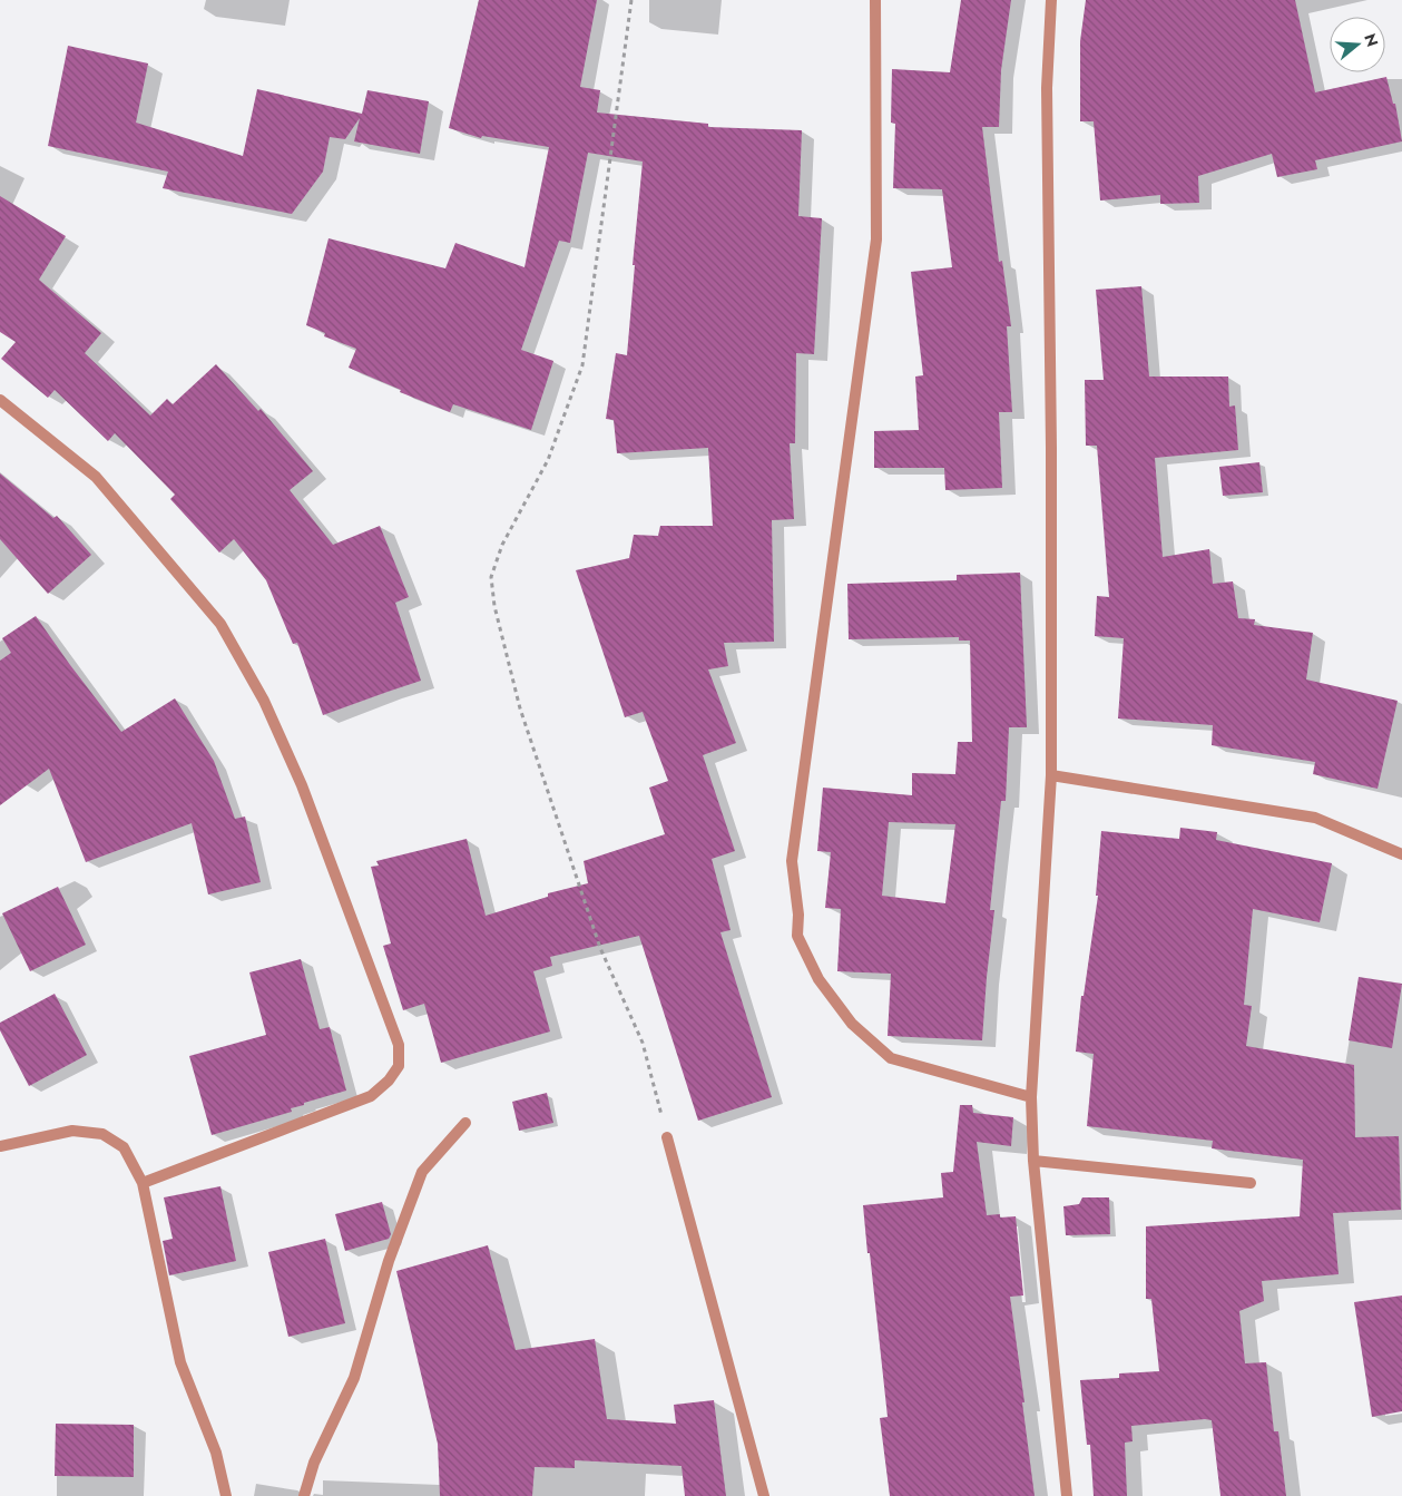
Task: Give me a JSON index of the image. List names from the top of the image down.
{
  "north": "right"
}
